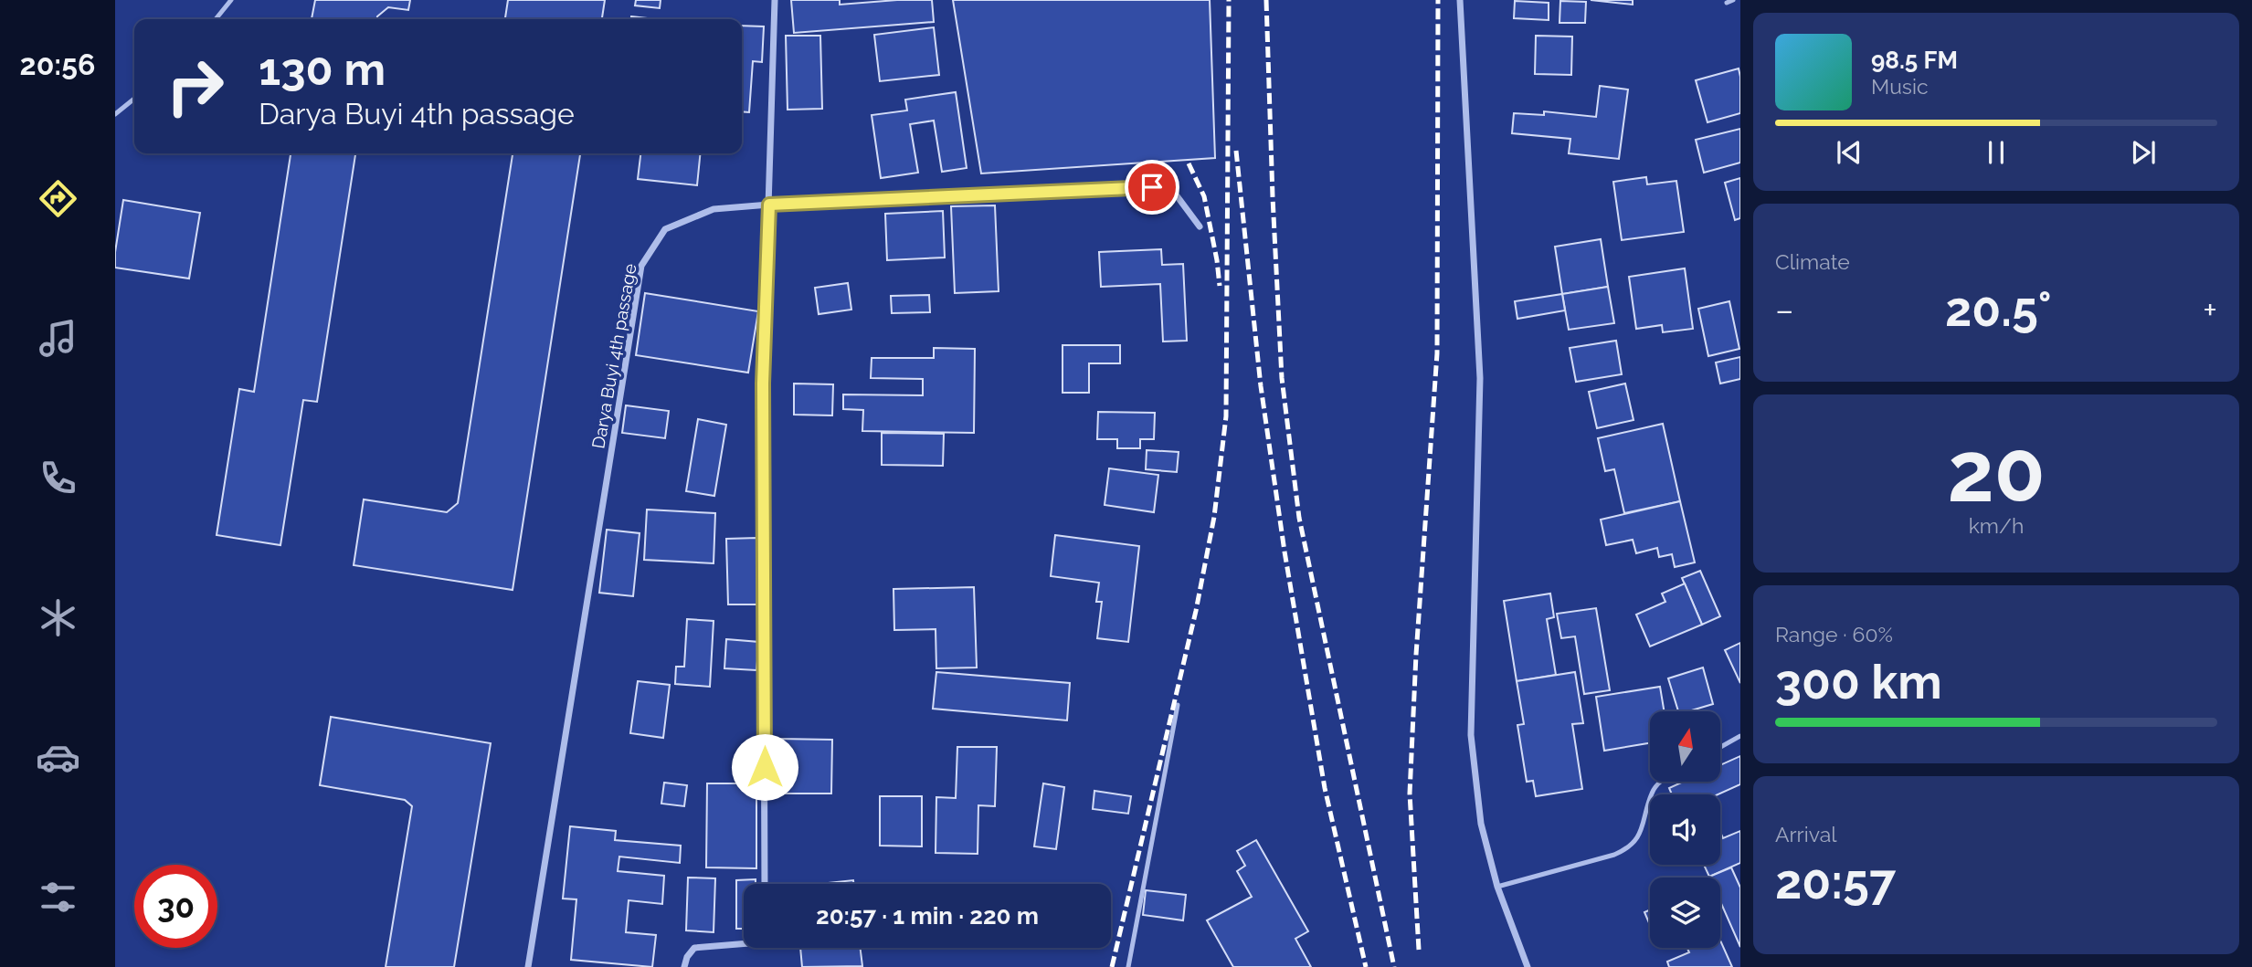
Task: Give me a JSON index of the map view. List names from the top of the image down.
{
  "streets": {
    "street": ["Darya Buyi 4th passage"]
  },
  "north": "top",
  "page": {
    "tabs": "20:56",
    "turn": ["130 m", "Darya Buyi 4th passage"],
    "song": ["98.5 FM", "Music"],
    "tile": [
      "Climate",
      ["20", "km/h"],
      ["Range · 60%", "300 km"],
      ["Arrival", "20:57"]
    ],
    "heat": ["−", "20.5°", "+"],
    "limit": "30",
    "trip": "20:57 · 1 min · 220 m"
  }
}
